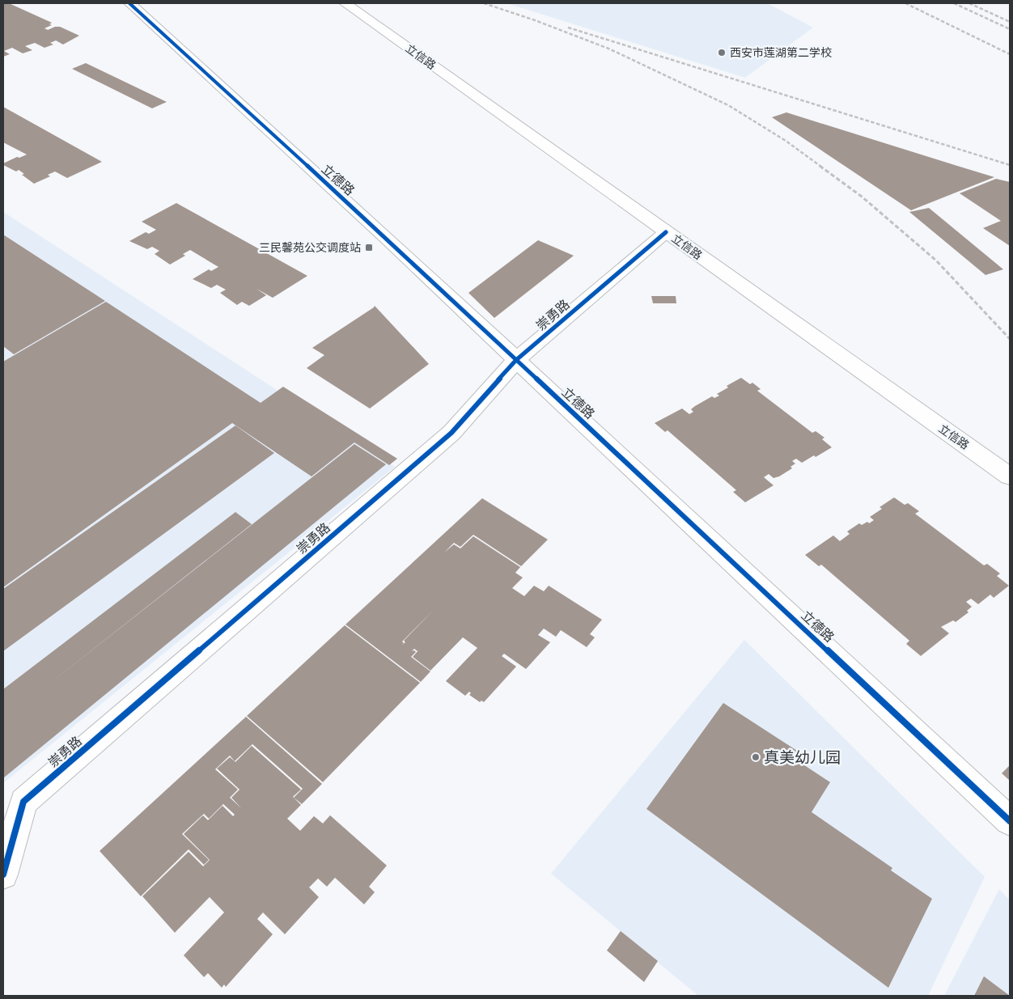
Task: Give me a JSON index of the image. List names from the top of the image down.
{
  "streets": {
    "street": ["立信路", "立德路", "崇勇路"]
  },
  "crossings": [
    ["立信路", "崇勇路"],
    ["立德路", "崇勇路"]
  ],
  "places": {
    "other": ["西安市莲湖第二学校", "真美幼儿园"],
    "transit": ["三民馨苑公交调度站"]
  }
}
